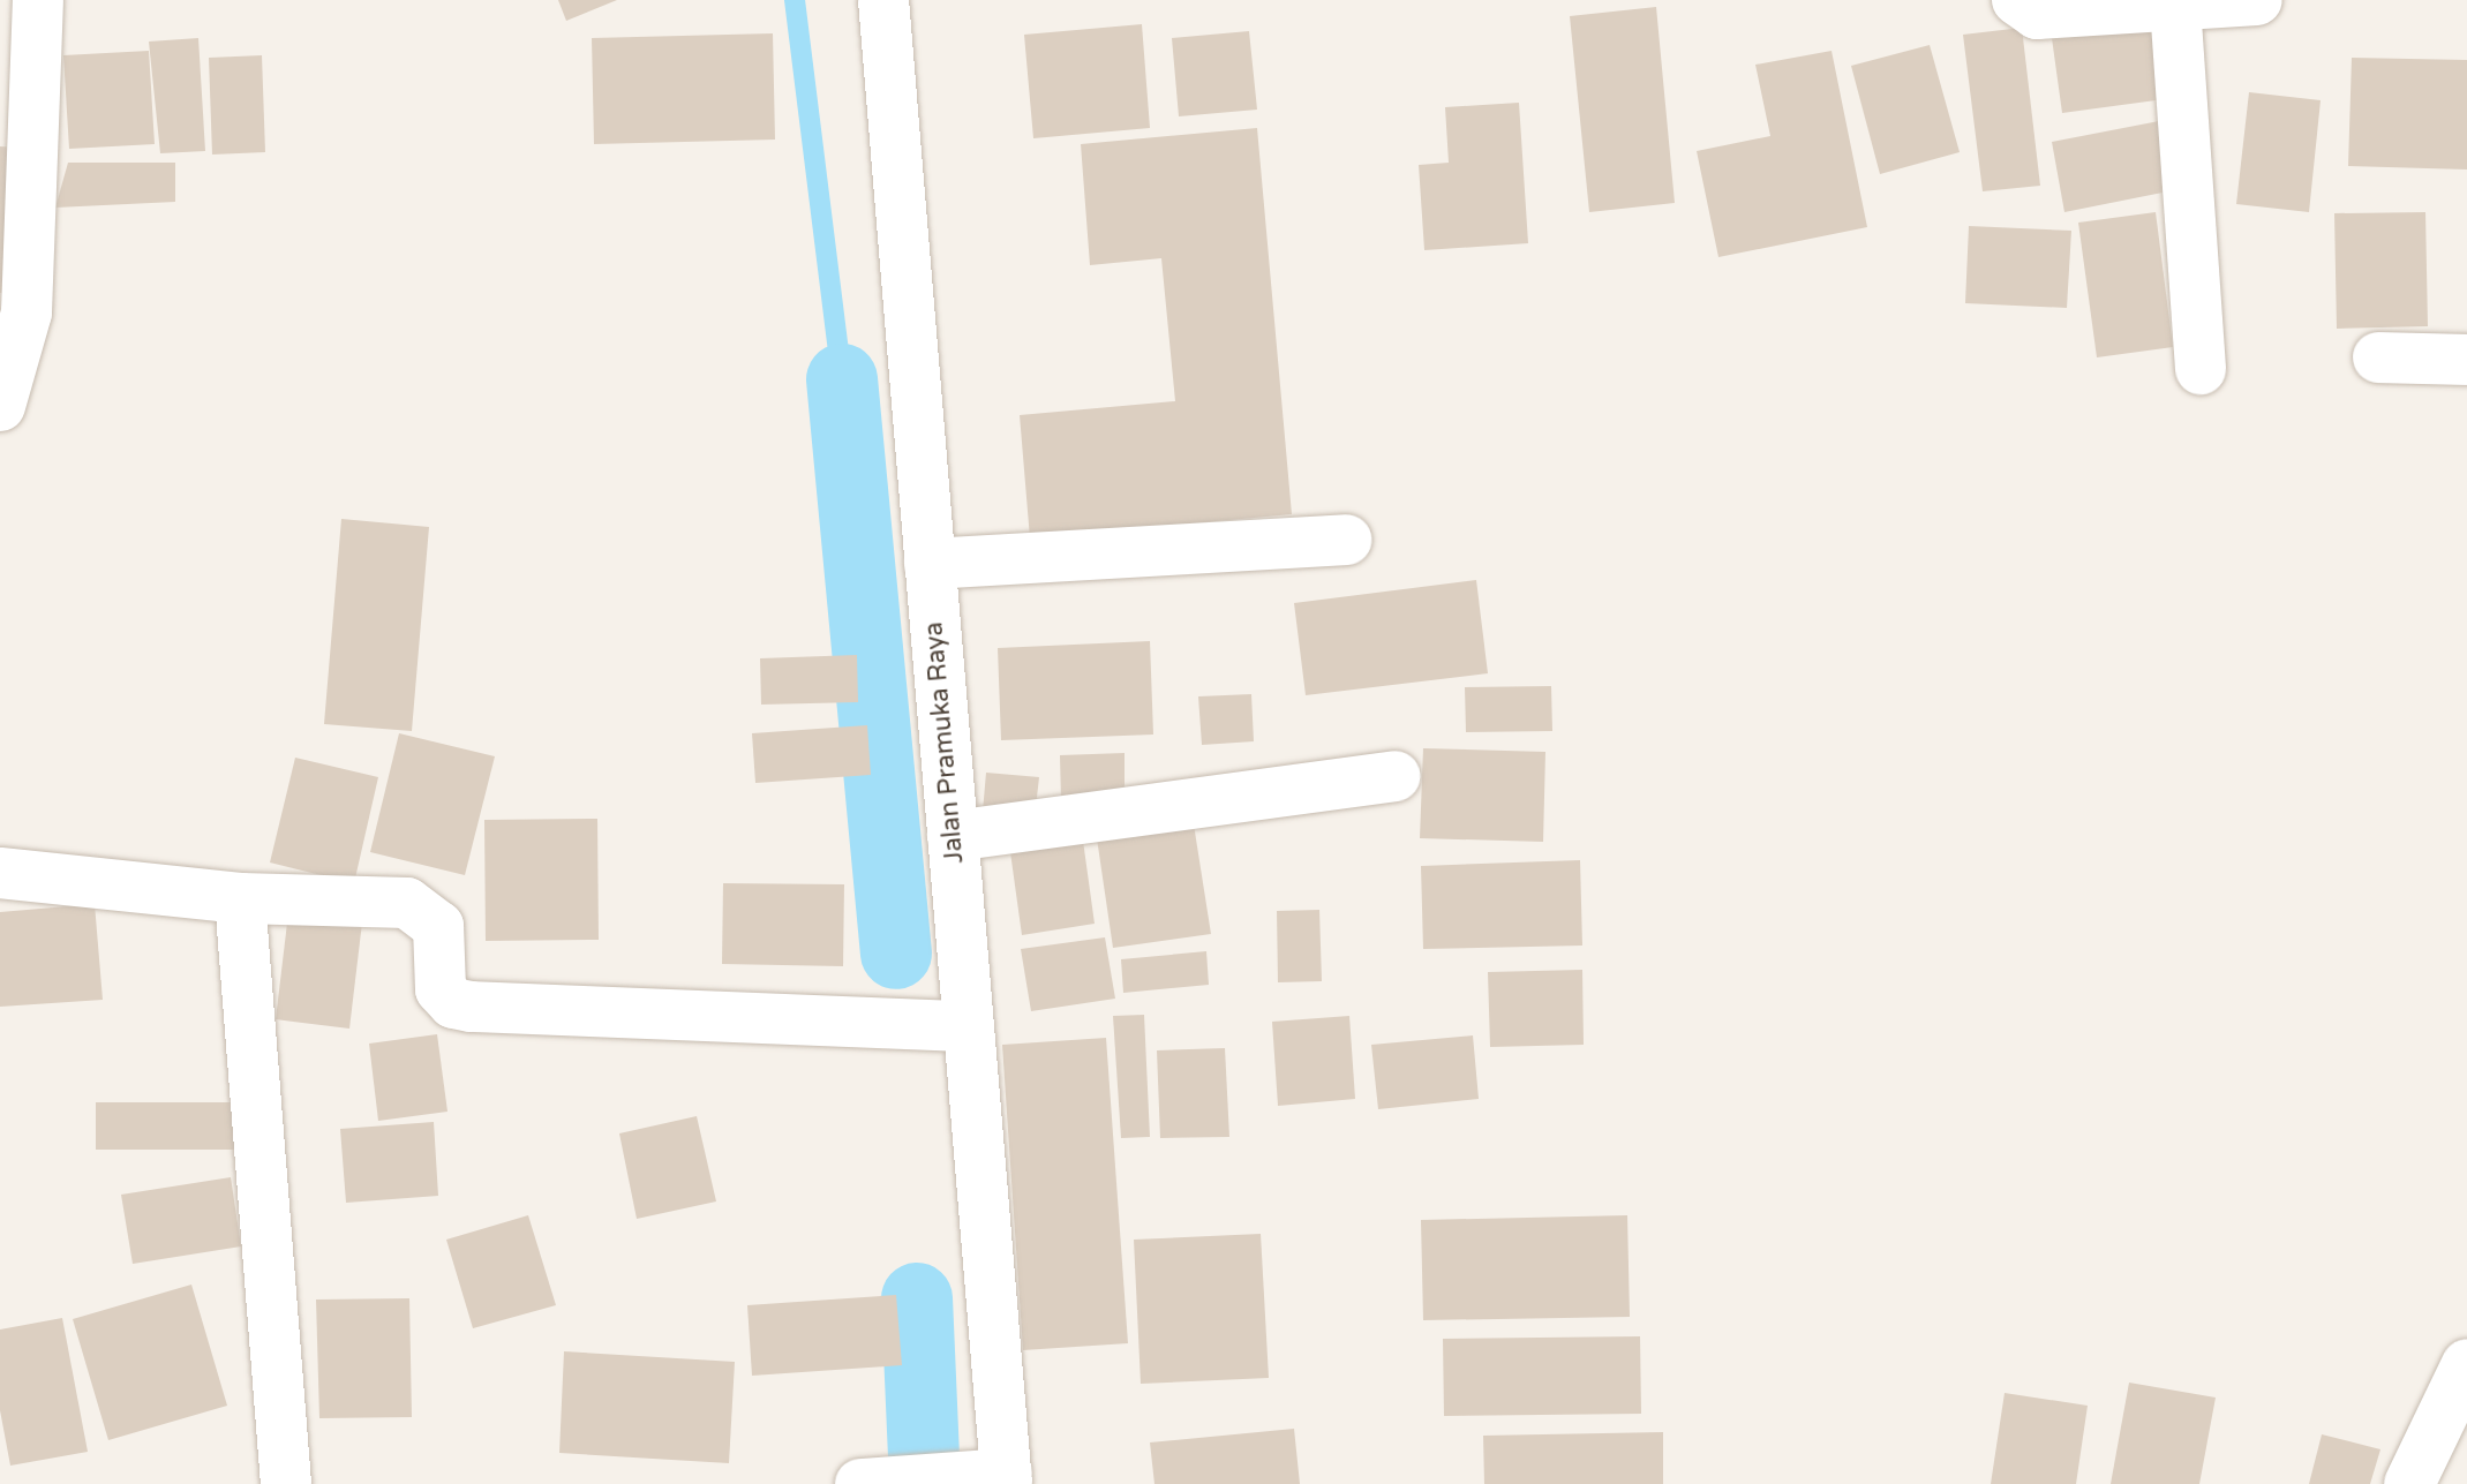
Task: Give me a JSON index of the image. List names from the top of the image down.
{
  "streets": {
    "street": ["Jalan Pramuka Raya"]
  }
}
